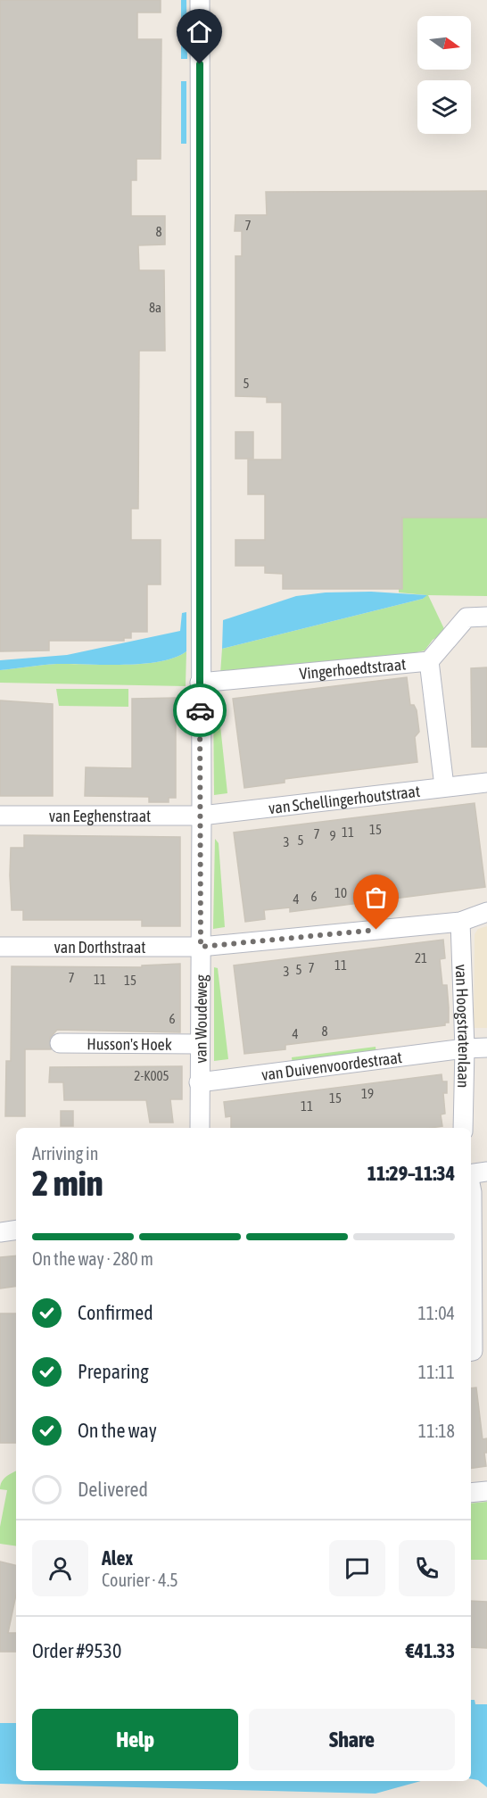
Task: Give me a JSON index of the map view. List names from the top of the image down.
{
  "streets": {
    "street": [
      "Vingerhoedtstraat",
      "van Schellingerhoutstraat",
      "van Eeghenstraat",
      "van Dorthstraat",
      "van Woudeweg",
      "van Hoogstratenlaan",
      "Husson's Hoek",
      "van Duivenvoordestraat"
    ]
  },
  "crossings": [
    ["Vingerhoedtstraat", "van Woudeweg"],
    ["van Schellingerhoutstraat", "van Eeghenstraat"],
    ["van Schellingerhoutstraat", "van Woudeweg"],
    ["van Eeghenstraat", "van Woudeweg"],
    ["van Dorthstraat", "van Woudeweg"],
    ["van Dorthstraat", "van Hoogstratenlaan"],
    ["van Woudeweg", "Husson's Hoek"],
    ["van Woudeweg", "van Duivenvoordestraat"],
    ["van Hoogstratenlaan", "van Duivenvoordestraat"]
  ],
  "house_numbers": [
    "7",
    "8",
    "8a",
    "5",
    "15",
    "11",
    "7",
    "9",
    "5",
    "3",
    "10",
    "6",
    "4",
    "21",
    "11",
    "7",
    "5",
    "3",
    "7",
    "11",
    "15",
    "6",
    "8",
    "4",
    "2-K005",
    "19",
    "15",
    "11"
  ],
  "north": "right",
  "page": {
    "heading": ["2 min", "Arriving in", "11:29–11:34"],
    "panel": [
      "Alex",
      "Courier · 4.5",
      "Order #9530",
      "€41.33"
    ],
    "bar": "On the way · 280 m",
    "list": [
      ["Confirmed", "11:04"],
      ["Preparing", "11:11"],
      ["On the way", "11:18"],
      "Delivered"
    ],
    "buttons": ["Help", "Share"]
  }
}
